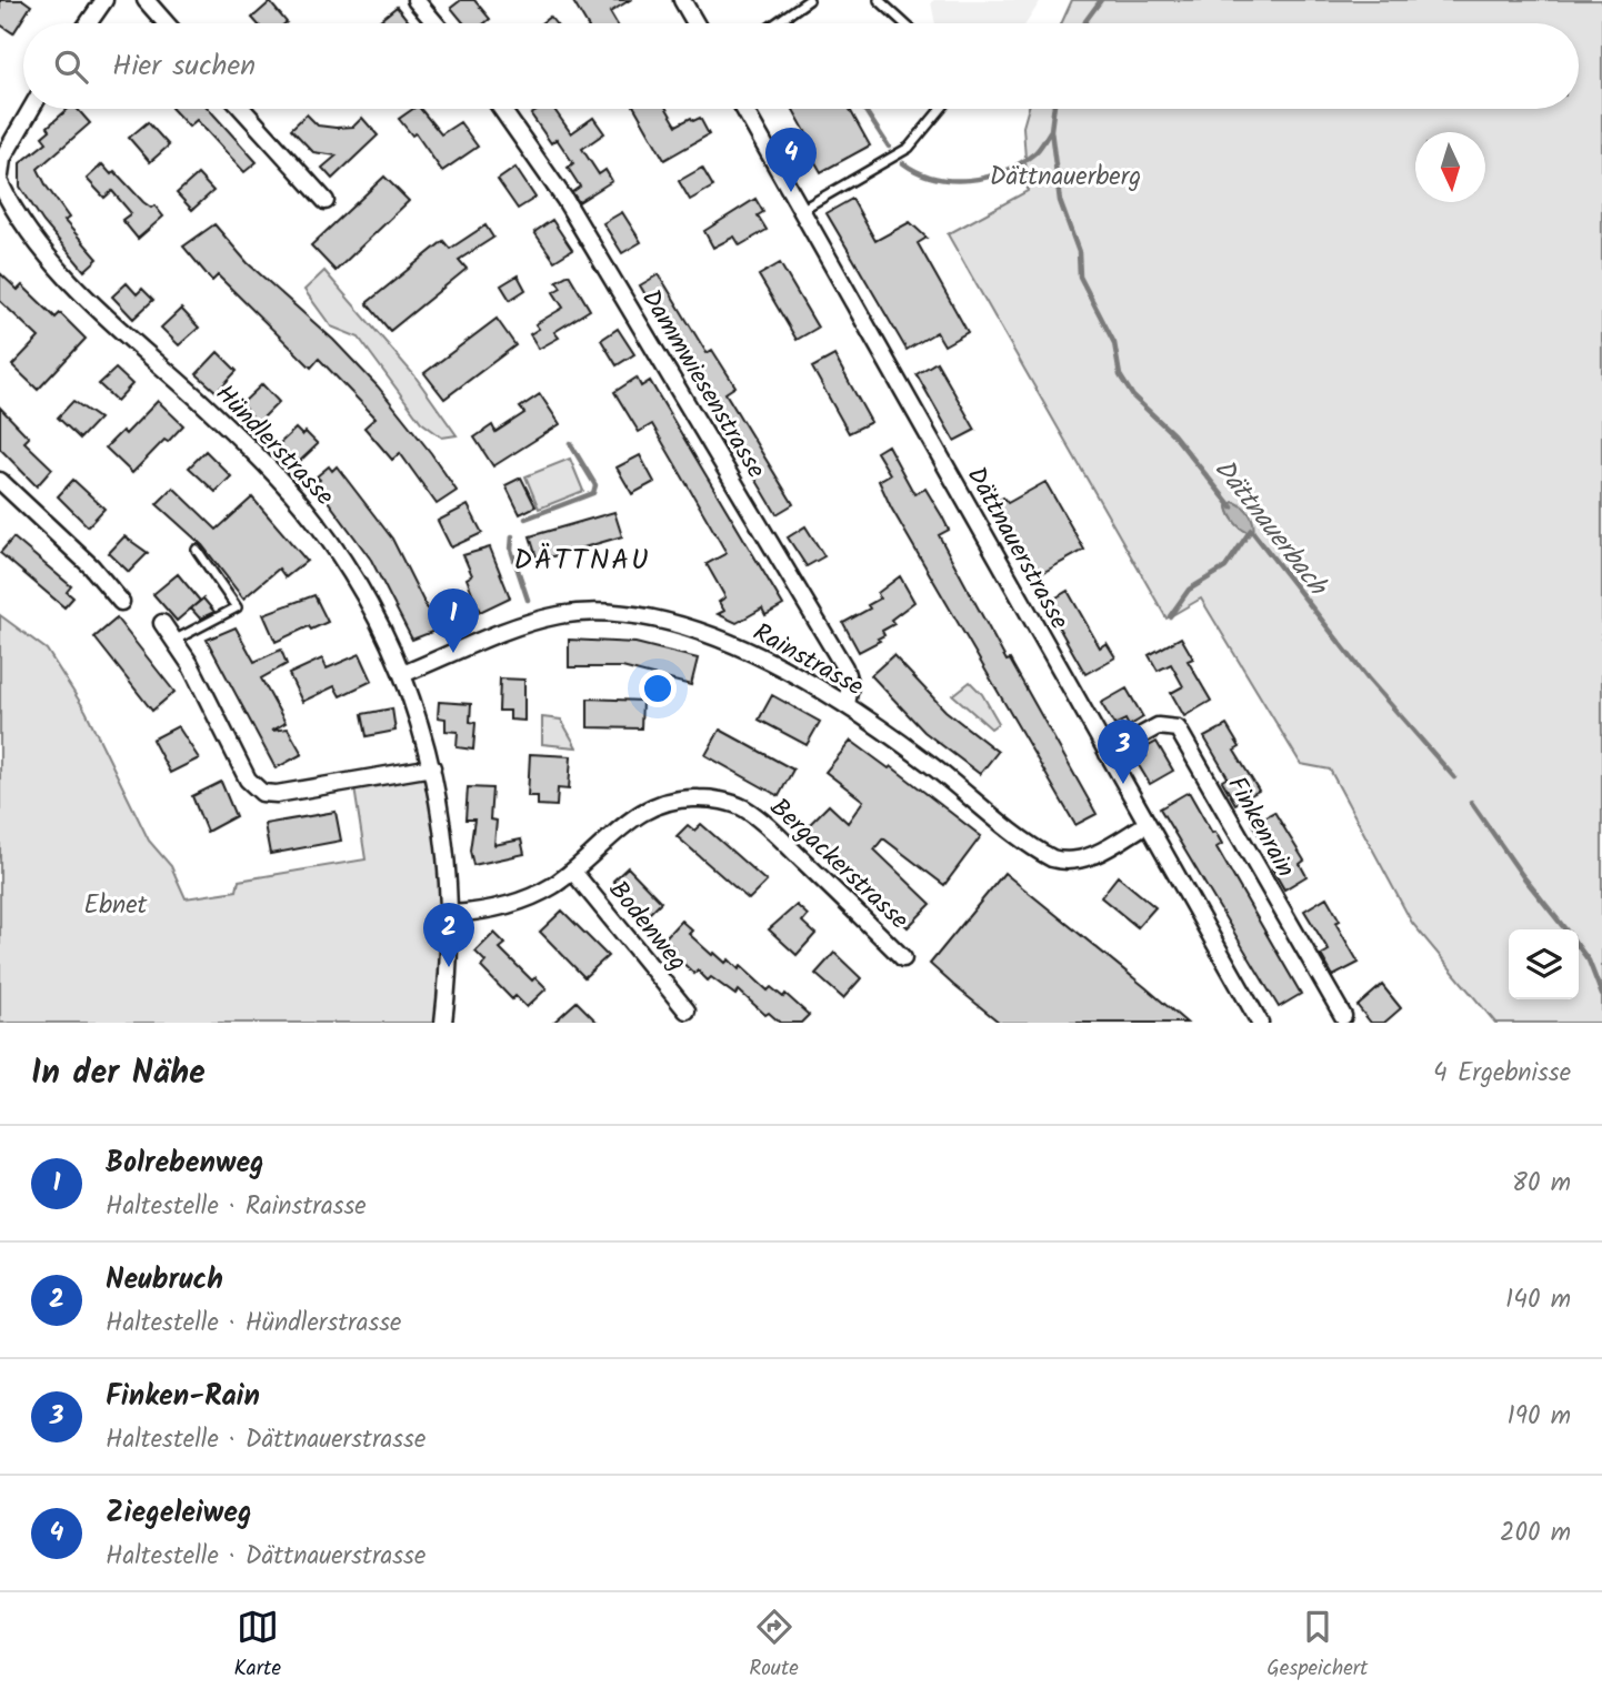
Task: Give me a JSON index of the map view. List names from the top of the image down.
{
  "streets": {
    "street": [
      "Dammwiesenstrasse",
      "Hündlerstrasse",
      "Dättnauerstrasse",
      "Rainstrasse",
      "Finkenrain",
      "Bergackerstrasse",
      "Bodenweg"
    ]
  },
  "crossings": [
    ["Dammwiesenstrasse", "Rainstrasse"],
    ["Hündlerstrasse", "Rainstrasse"],
    ["Hündlerstrasse", "Bergackerstrasse"],
    ["Dättnauerstrasse", "Rainstrasse"],
    ["Dättnauerstrasse", "Finkenrain"],
    ["Bergackerstrasse", "Bodenweg"]
  ],
  "districts": ["DÄTTNAU"],
  "water": ["Dättnauerbach"],
  "parks": ["Dättnauerberg", "Ebnet"],
  "north": "bottom",
  "page": {
    "search": "Hier suchen",
    "pins": [
      "4",
      "1",
      "3",
      "2"
    ],
    "heading": ["In der Nähe", "4 Ergebnisse"],
    "list": [
      {
        "mark": "1",
        "name": "Bolrebenweg",
        "note": "Haltestelle · Rainstrasse",
        "value": "80 m"
      },
      {
        "mark": "2",
        "name": "Neubruch",
        "note": "Haltestelle · Hündlerstrasse",
        "value": "140 m"
      },
      {
        "mark": "3",
        "name": "Finken-Rain",
        "note": "Haltestelle · Dättnauerstrasse",
        "value": "190 m"
      },
      {
        "mark": "4",
        "name": "Ziegeleiweg",
        "note": "Haltestelle · Dättnauerstrasse",
        "value": "200 m"
      }
    ],
    "nav": ["Karte", "Route", "Gespeichert"]
  }
}
